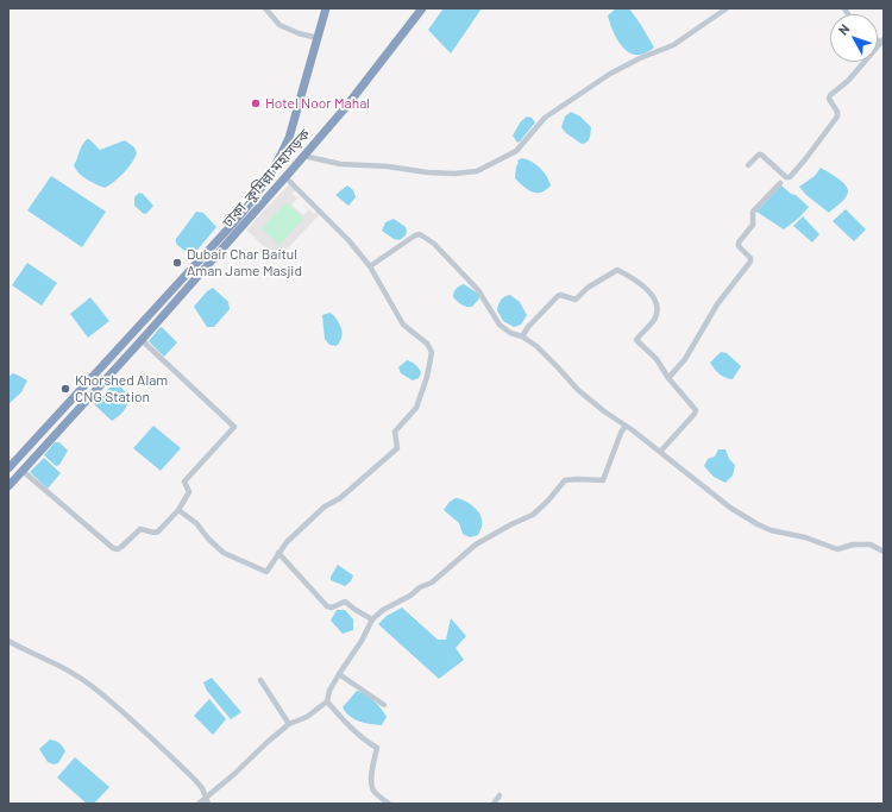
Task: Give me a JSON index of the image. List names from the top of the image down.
{
  "streets": {
    "highway": ["ঢাকা–কুমিল্লা মহাসড়ক"]
  },
  "places": ["Hotel Noor Mahal", "Dubair Char Baitul Aman Jame Masjid", "Khorshed Alam CNG Station"],
  "north": "top left"
}
